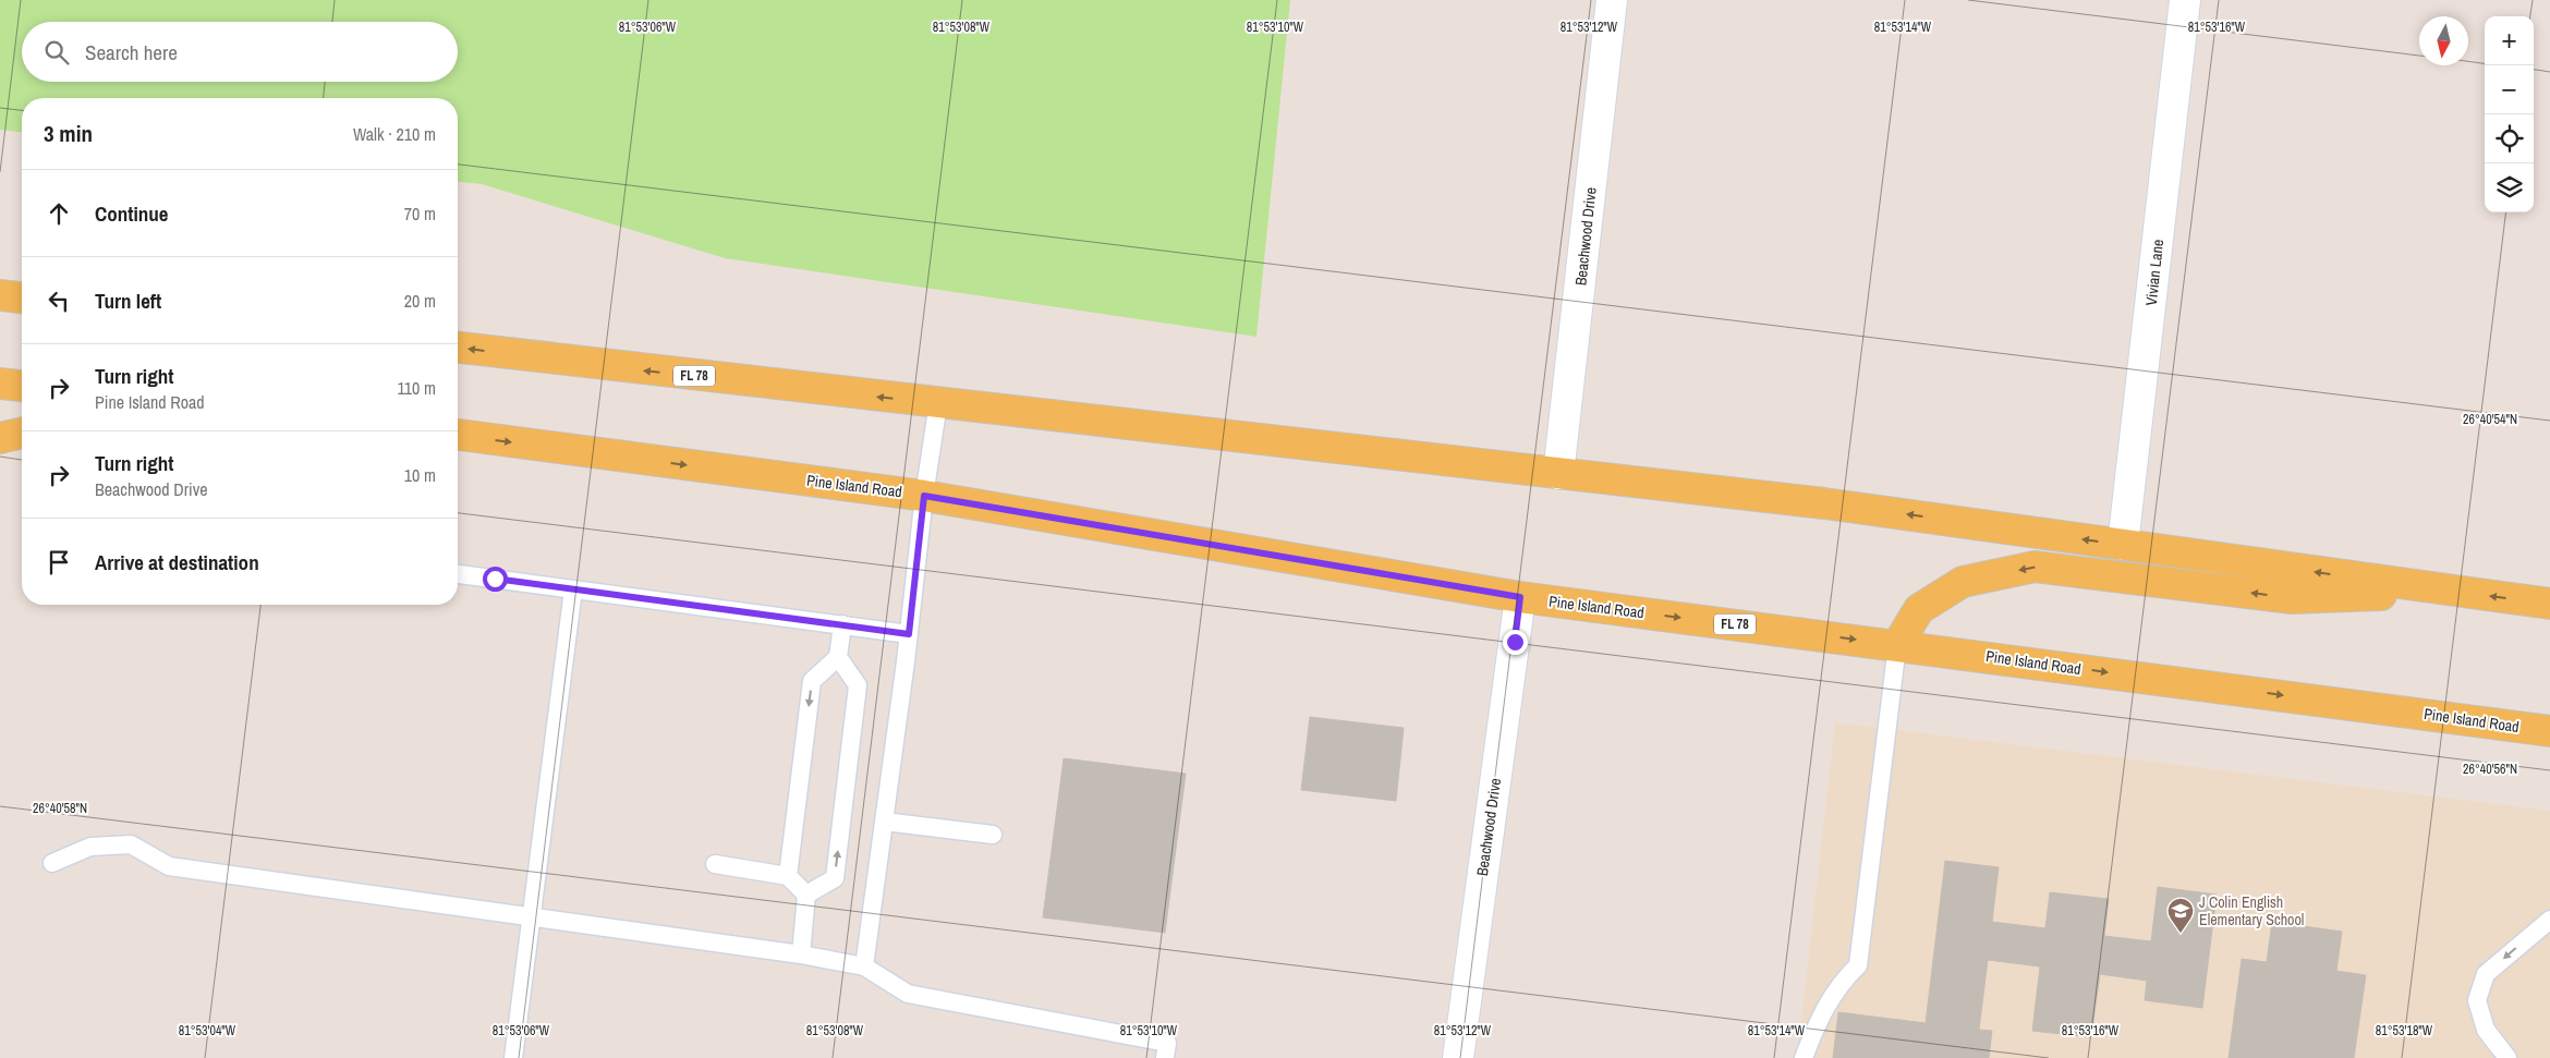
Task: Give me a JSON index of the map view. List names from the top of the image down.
{
  "streets": {
    "main road": ["FL 78", "Pine Island Road"],
    "street": ["Beachwood Drive", "Vivian Lane"]
  },
  "crossings": [
    ["Beachwood Drive", "FL 78"],
    ["Beachwood Drive", "Pine Island Road"],
    ["Vivian Lane", "FL 78"]
  ],
  "places": {
    "school or university": ["J Colin English Elementary School"]
  },
  "north": "bottom",
  "page": {
    "map_buttons": ["+", "−"],
    "search": "Search here",
    "heading": ["3 min", "Walk · 210 m"],
    "list": [
      ["Continue", "70 m"],
      ["Turn left", "20 m"],
      ["Turn right", "Pine Island Road", "110 m"],
      ["Turn right", "Beachwood Drive", "10 m"],
      "Arrive at destination"
    ]
  },
  "coordinates": [
    "81°53'06\"W",
    "81°53'08\"W",
    "81°53'10\"W",
    "81°53'12\"W",
    "81°53'14\"W",
    "81°53'16\"W",
    "26°40'54\"N",
    "26°40'56\"N",
    "26°40'58\"N",
    "81°53'04\"W",
    "81°53'18\"W"
  ]
}
